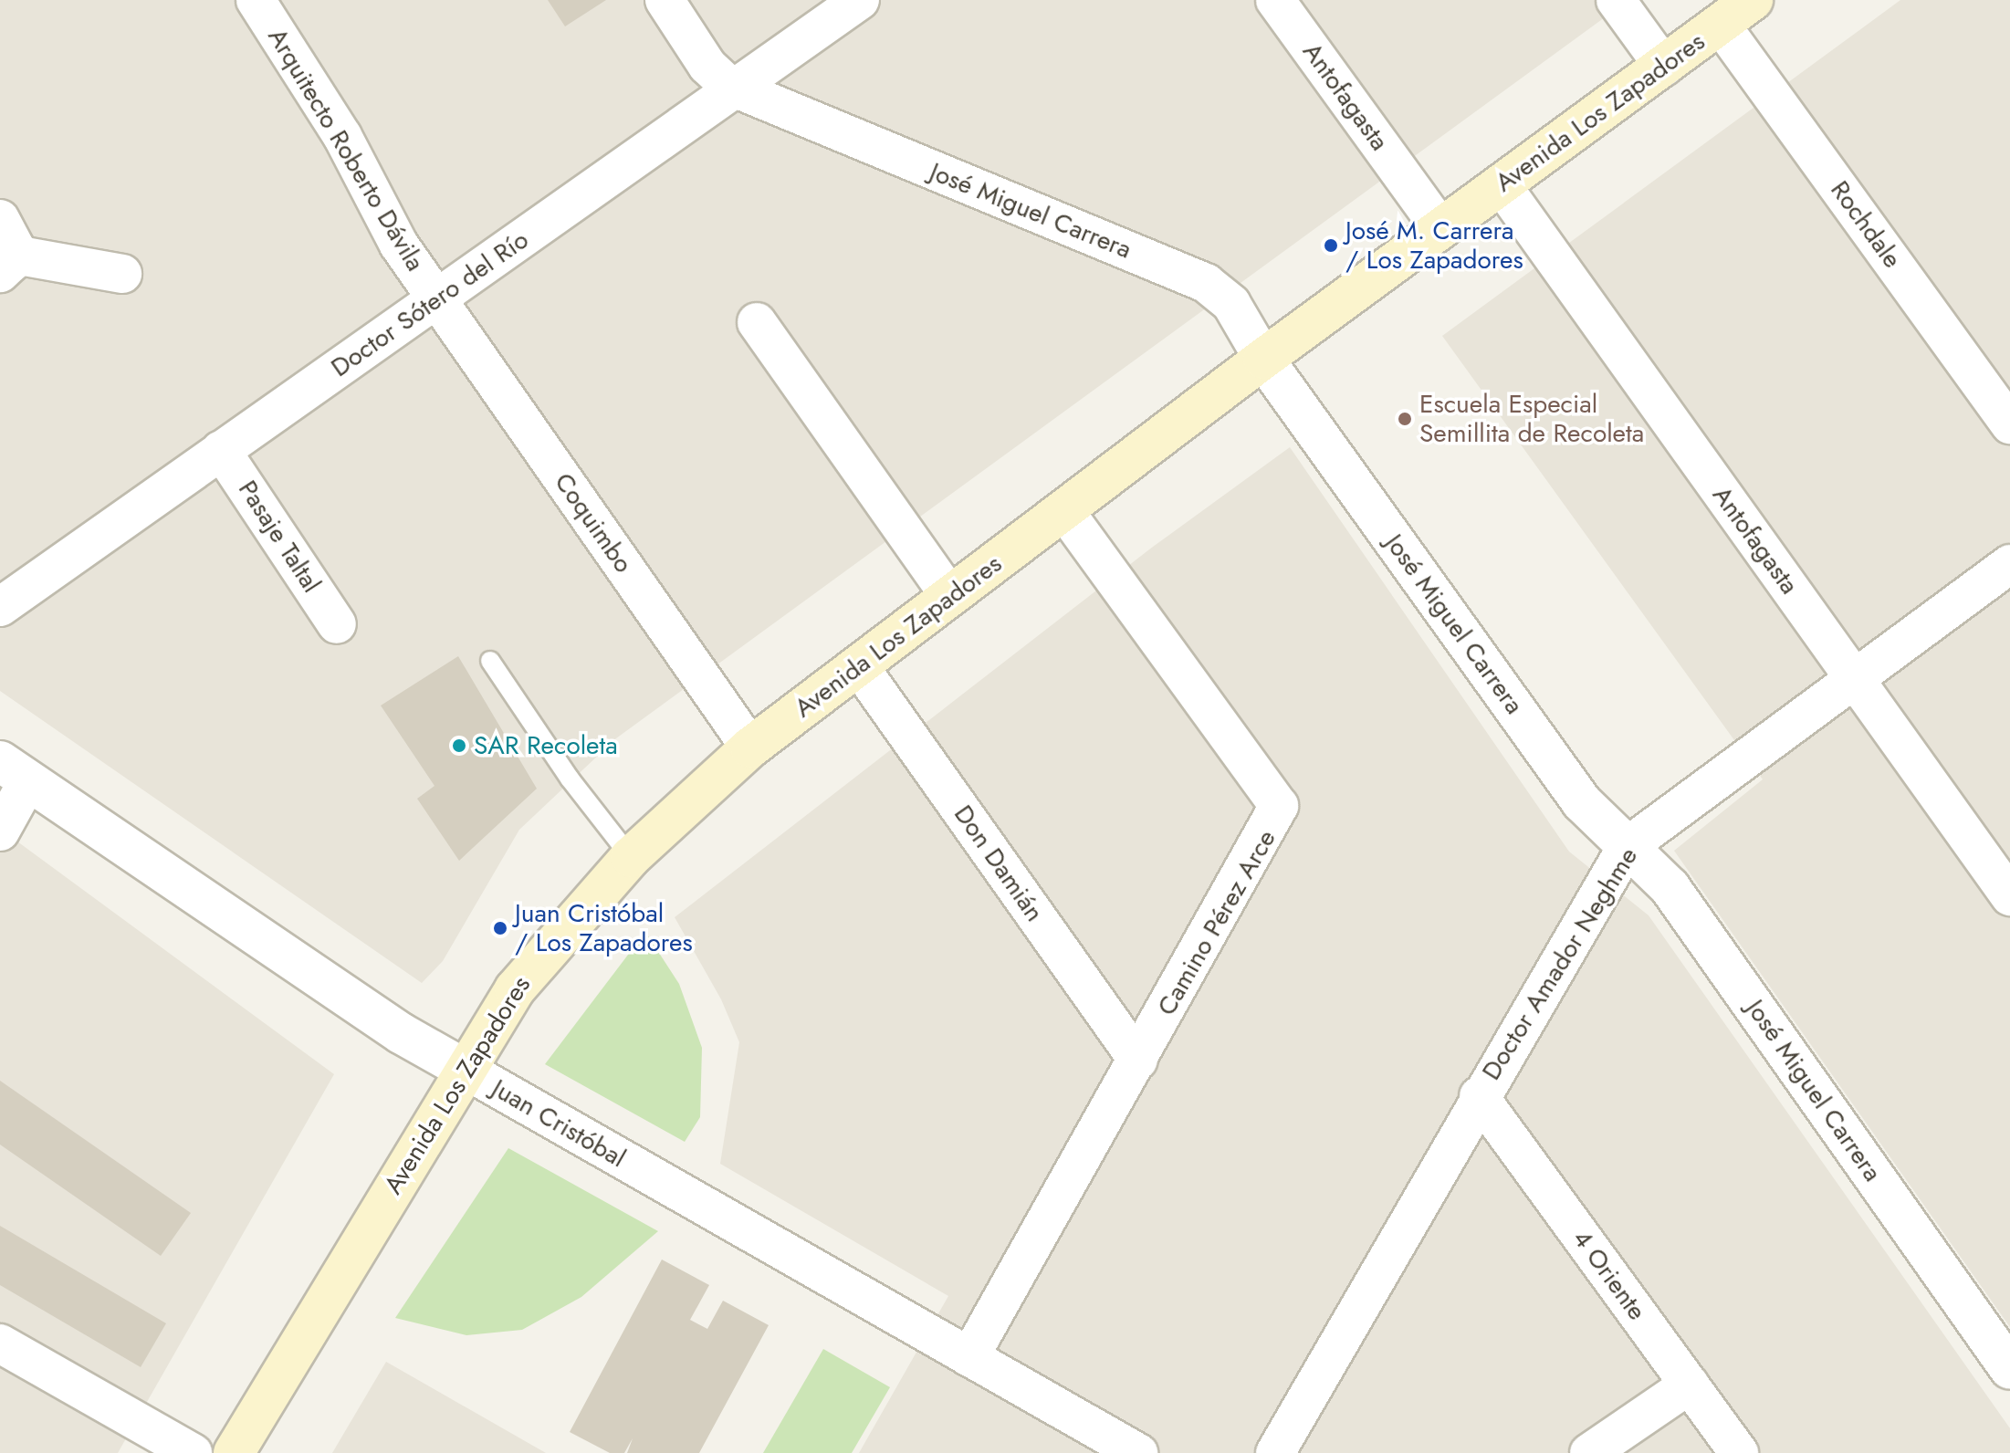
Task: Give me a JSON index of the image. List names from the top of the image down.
{
  "streets": {
    "main road": ["Avenida Los Zapadores"],
    "street": [
      "Antofagasta",
      "Arquitecto Roberto Dávila",
      "José Miguel Carrera",
      "Rochdale",
      "Doctor Sótero del Río",
      "Coquimbo",
      "Pasaje Taltal",
      "Don Damián",
      "Camino Pérez Arce",
      "Doctor Amador Neghme",
      "Juan Cristóbal",
      "4 Oriente"
    ]
  },
  "crossings": [
    ["Antofagasta", "Avenida Los Zapadores"],
    ["Antofagasta", "Doctor Amador Neghme"],
    ["Avenida Los Zapadores", "José Miguel Carrera"],
    ["Avenida Los Zapadores", "Rochdale"],
    ["Avenida Los Zapadores", "Coquimbo"],
    ["Avenida Los Zapadores", "Don Damián"],
    ["Avenida Los Zapadores", "Camino Pérez Arce"],
    ["Avenida Los Zapadores", "Juan Cristóbal"],
    ["Arquitecto Roberto Dávila", "Doctor Sótero del Río"],
    ["Arquitecto Roberto Dávila", "Coquimbo"],
    ["José Miguel Carrera", "Doctor Sótero del Río"],
    ["José Miguel Carrera", "Doctor Amador Neghme"],
    ["Doctor Sótero del Río", "Coquimbo"],
    ["Doctor Sótero del Río", "Pasaje Taltal"],
    ["Don Damián", "Camino Pérez Arce"],
    ["Camino Pérez Arce", "Juan Cristóbal"],
    ["Doctor Amador Neghme", "4 Oriente"]
  ],
  "places": [
    "José M. Carrera / Los Zapadores",
    "Escuela Especial Semillita de Recoleta",
    "SAR Recoleta",
    "Juan Cristóbal / Los Zapadores"
  ]
}
